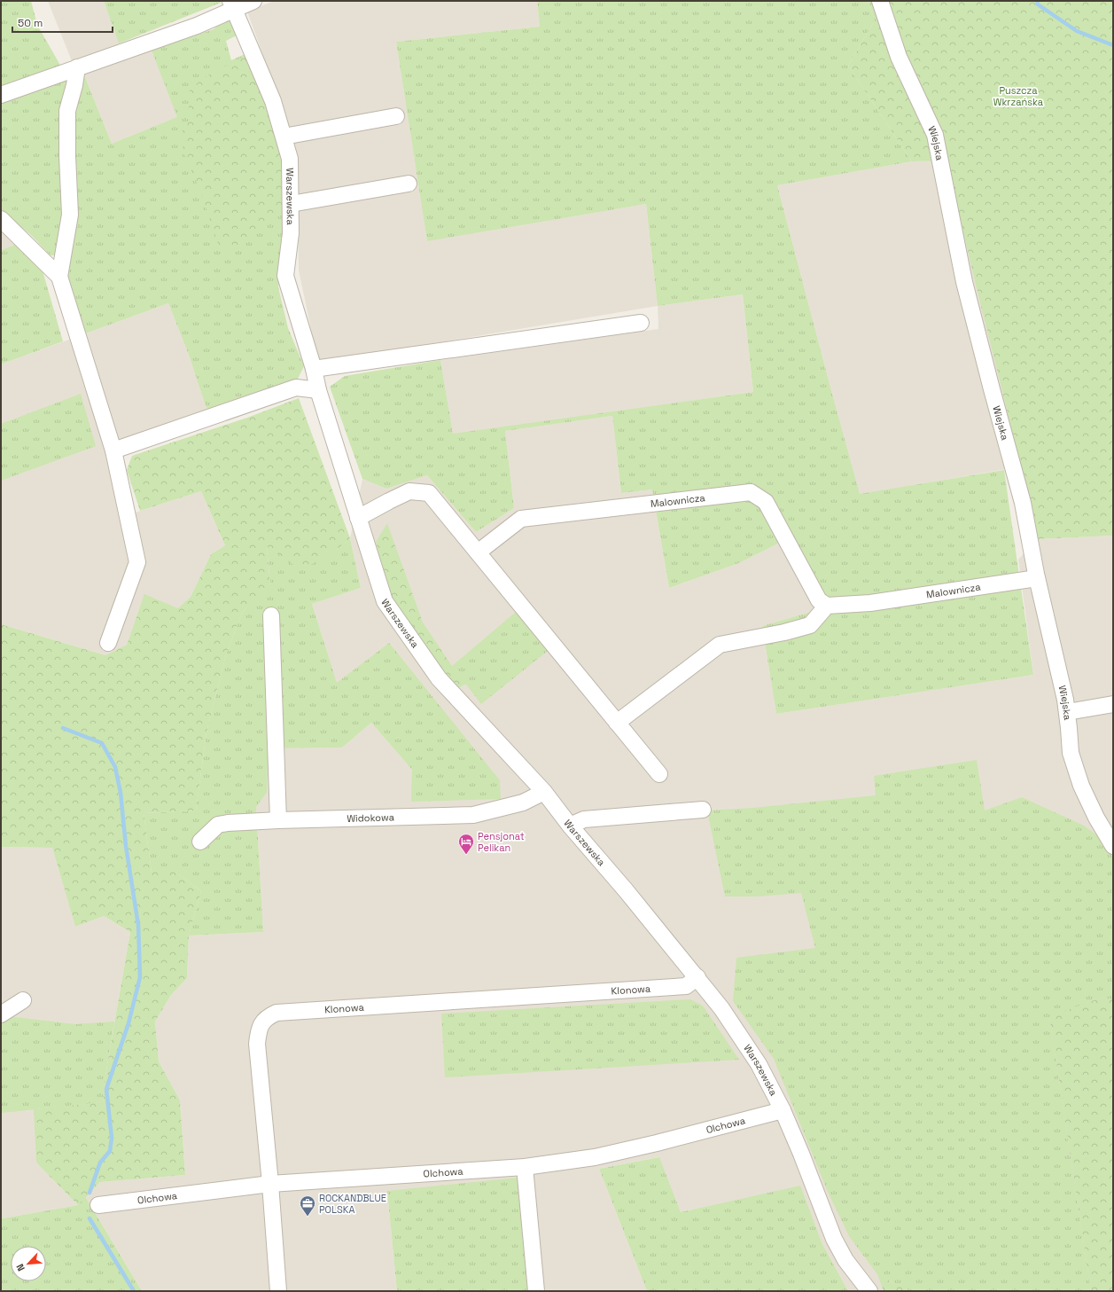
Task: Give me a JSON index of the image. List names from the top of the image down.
{
  "streets": {
    "street": [
      "Wiejska",
      "Warszewska",
      "Malownicza",
      "Widokowa",
      "Klonowa",
      "Olchowa"
    ]
  },
  "crossings": [
    ["Wiejska", "Malownicza"],
    ["Warszewska", "Widokowa"],
    ["Warszewska", "Klonowa"],
    ["Warszewska", "Olchowa"],
    ["Klonowa", "Olchowa"]
  ],
  "parks": ["Puszcza Wkrzańska"],
  "places": {
    "hotel": ["Pensjonat Pelikan"],
    "office": ["ROCKANDBLUE POLSKA"]
  },
  "scale_bar": "50 m",
  "north": "bottom left"
}
